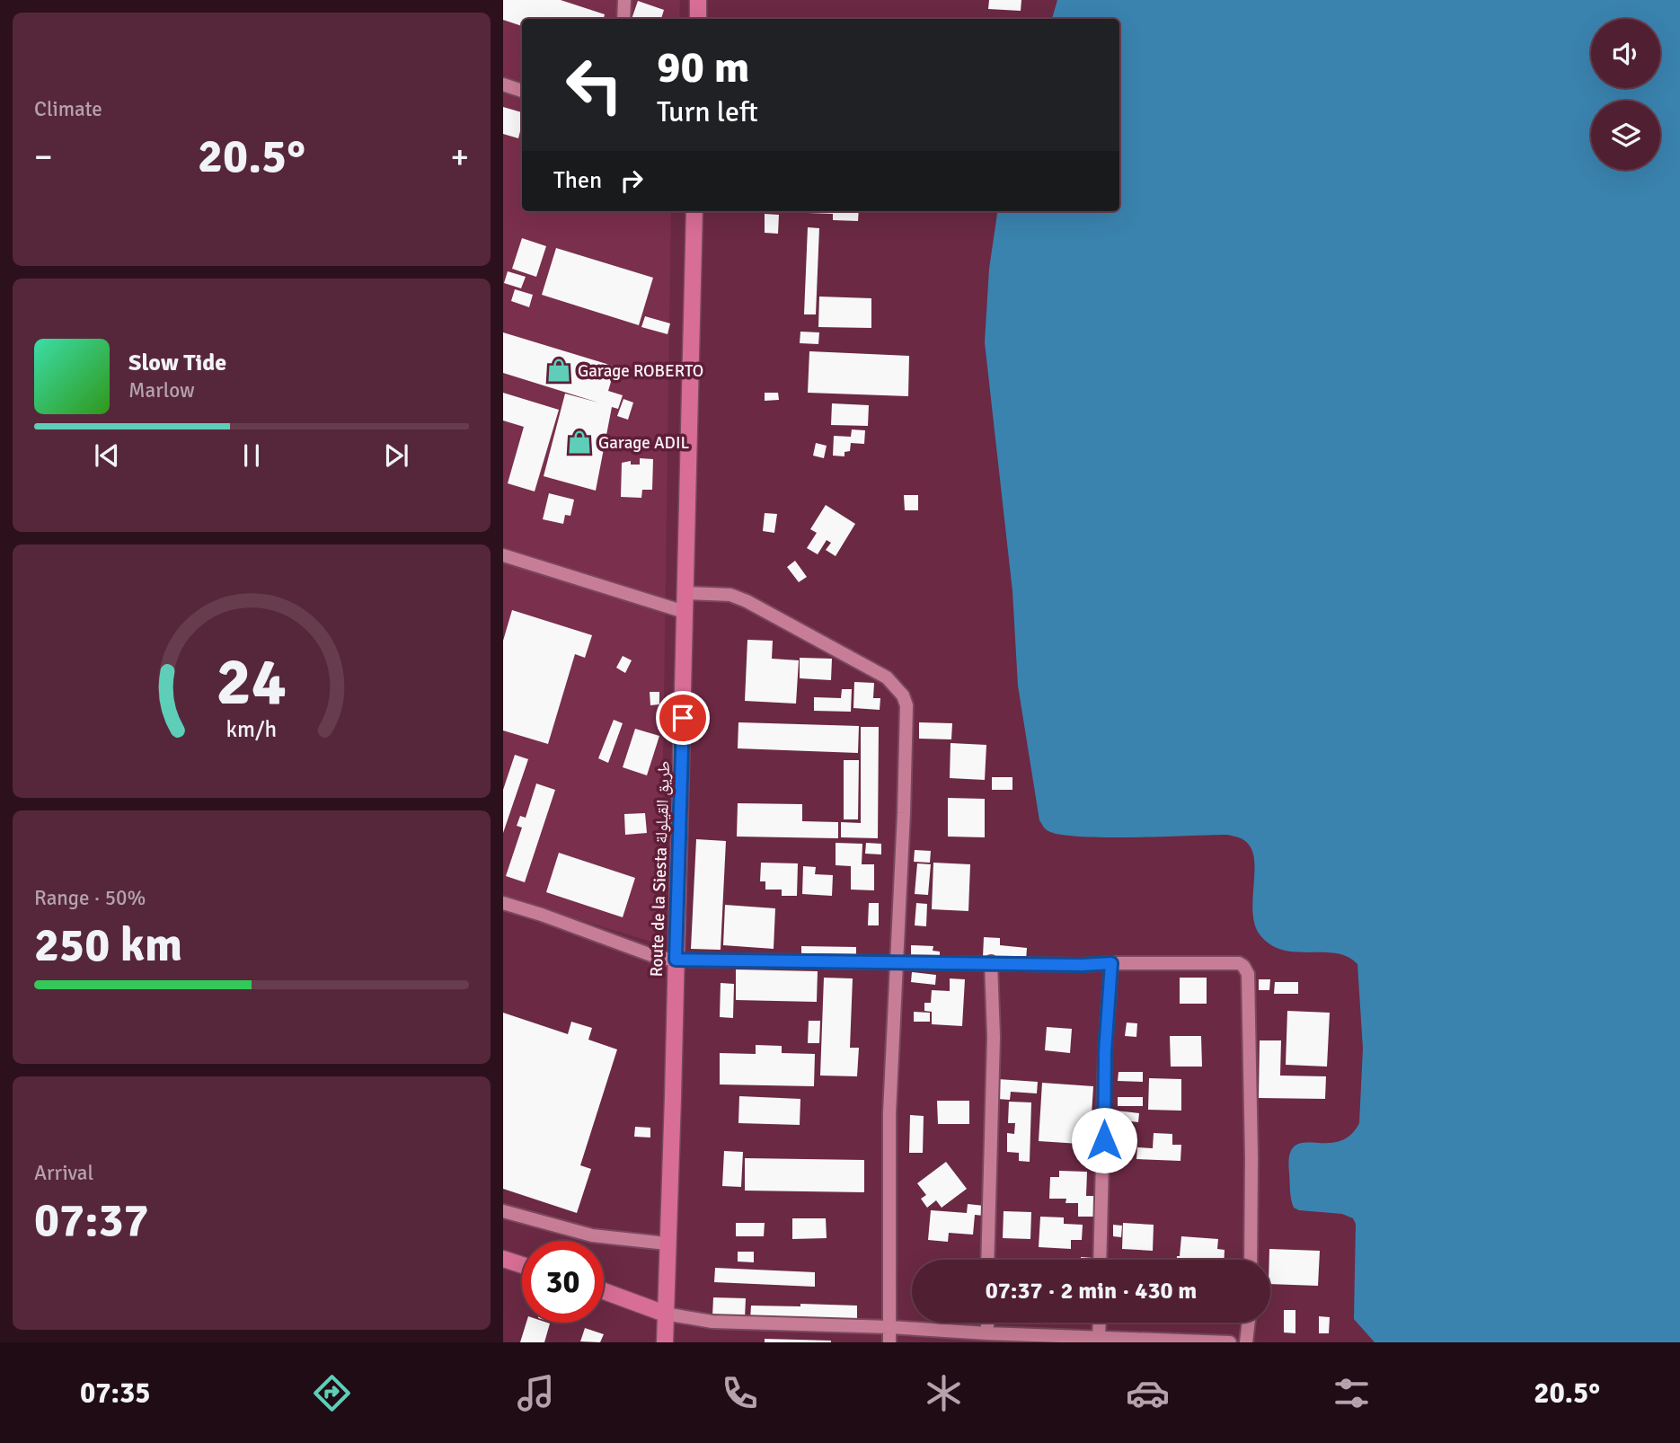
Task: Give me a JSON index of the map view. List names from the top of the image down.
{
  "streets": {
    "main road": ["Route de la Siesta طريق القيلولة"]
  },
  "places": {
    "shop": ["Garage ROBERTO", "Garage ADIL"]
  },
  "page": {
    "tile": [
      "Climate",
      ["Range · 50%", "250 km"],
      ["Arrival", "07:37"]
    ],
    "turn": ["90 m", "Turn left"],
    "heat": ["−", "20.5°", "+"],
    "then": "Then",
    "song": ["Slow Tide", "Marlow"],
    "limit": "30",
    "trip": "07:37 · 2 min · 430 m",
    "tabs": ["07:35", "20.5°"],
    "gauge": ["24", "km/h"]
  }
}
